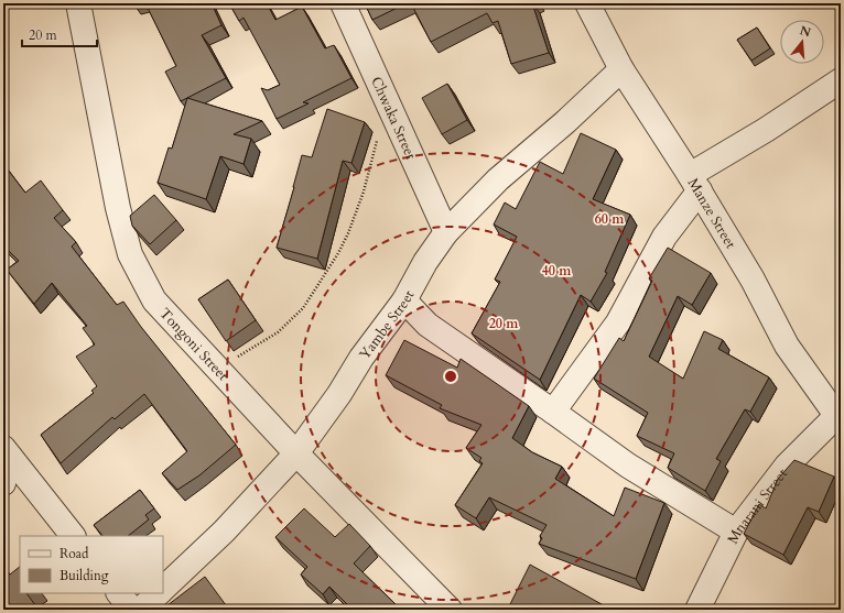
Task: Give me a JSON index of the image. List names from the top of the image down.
{
  "streets": {
    "street": [
      "Chwaka Street",
      "Manze Street",
      "Yambe Street",
      "Tongoni Street",
      "Mnarani Street"
    ]
  },
  "crossings": [
    ["Chwaka Street", "Yambe Street"],
    ["Manze Street", "Yambe Street"],
    ["Manze Street", "Mnarani Street"],
    ["Yambe Street", "Tongoni Street"]
  ],
  "legend": ["Road", "Building"],
  "scale_bar": "20 m",
  "north": "top",
  "rings": ["60 m", "40 m", "20 m"]
}
